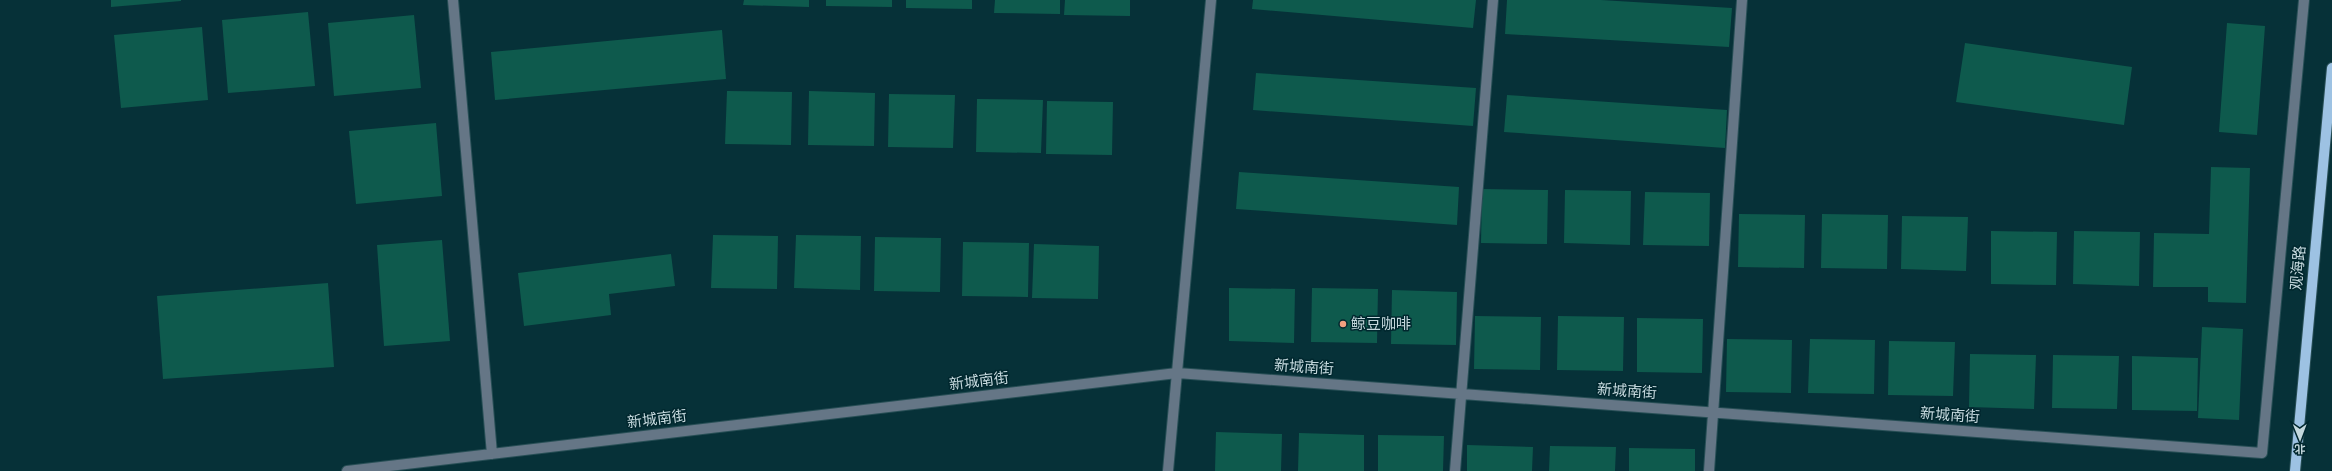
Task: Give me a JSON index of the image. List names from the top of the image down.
{
  "streets": {
    "main road": ["观海路"],
    "street": ["新城南街"]
  },
  "places": ["鲸豆咖啡"],
  "north": "bottom"
}
